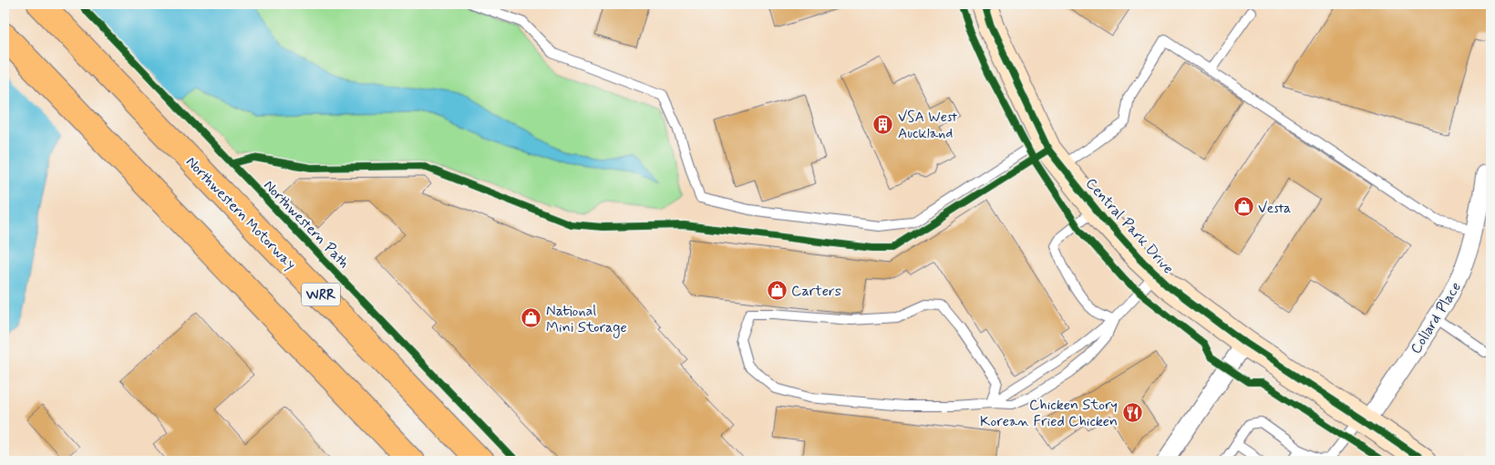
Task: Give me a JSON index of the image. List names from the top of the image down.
{
  "streets": {
    "highway": ["Northwestern Motorway", "WRR"],
    "main road": ["Central Park Drive"],
    "street": ["Collard Place"],
    "cycle path": ["Northwestern Path"]
  },
  "crossings": [
    ["Central Park Drive", "Collard Place"]
  ],
  "places": {
    "building": ["VSA West Auckland"],
    "shop": ["Vesta", "Carters", "National Mini Storage"],
    "restaurant": ["Chicken Story Korean Fried Chicken"]
  }
}
